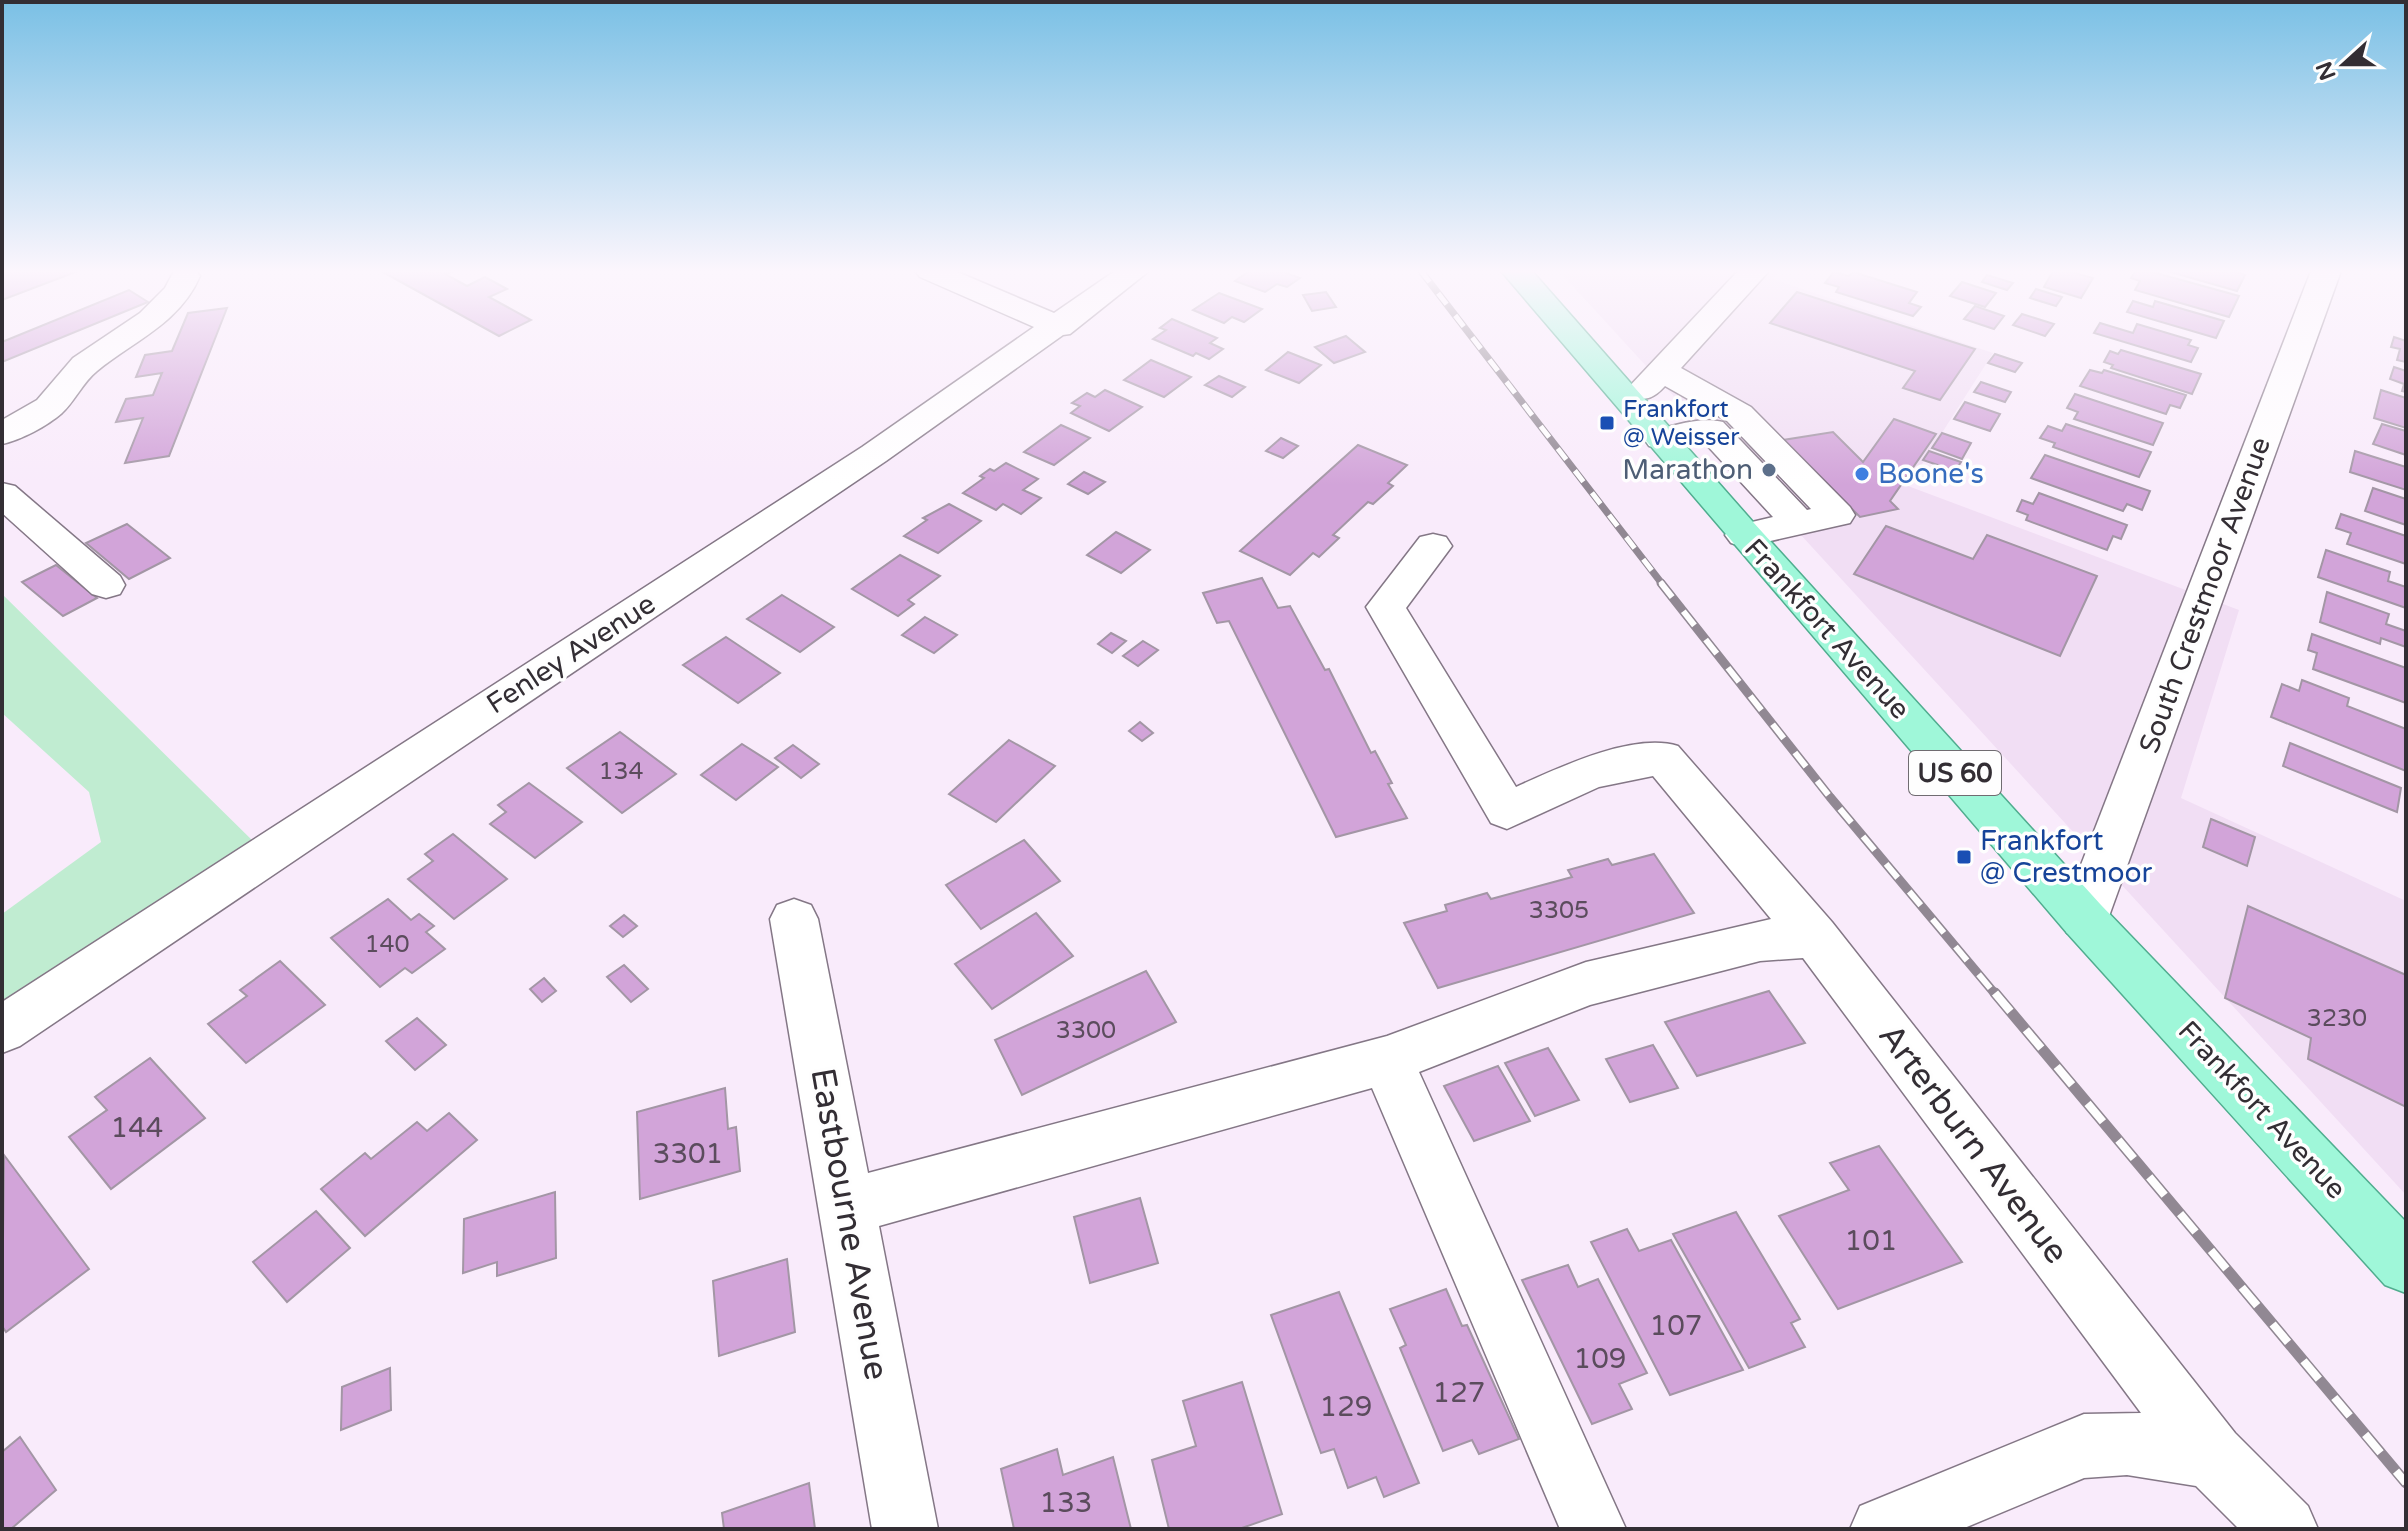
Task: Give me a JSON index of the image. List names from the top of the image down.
{
  "streets": {
    "main road": ["Frankfort Avenue", "US 60"],
    "street": [
      "South Crestmoor Avenue",
      "Fenley Avenue",
      "Arterburn Avenue",
      "Eastbourne Avenue"
    ]
  },
  "crossings": [
    ["South Crestmoor Avenue", "Frankfort Avenue"]
  ],
  "places": {
    "transit": ["Frankfort @ Weisser", "Frankfort @ Crestmoor"],
    "other": ["Marathon", "Boone's"]
  },
  "house_numbers": [
    "134",
    "3305",
    "140",
    "3230",
    "3300",
    "144",
    "3301",
    "101",
    "107",
    "109",
    "127",
    "129",
    "133"
  ],
  "north": "left"
}
